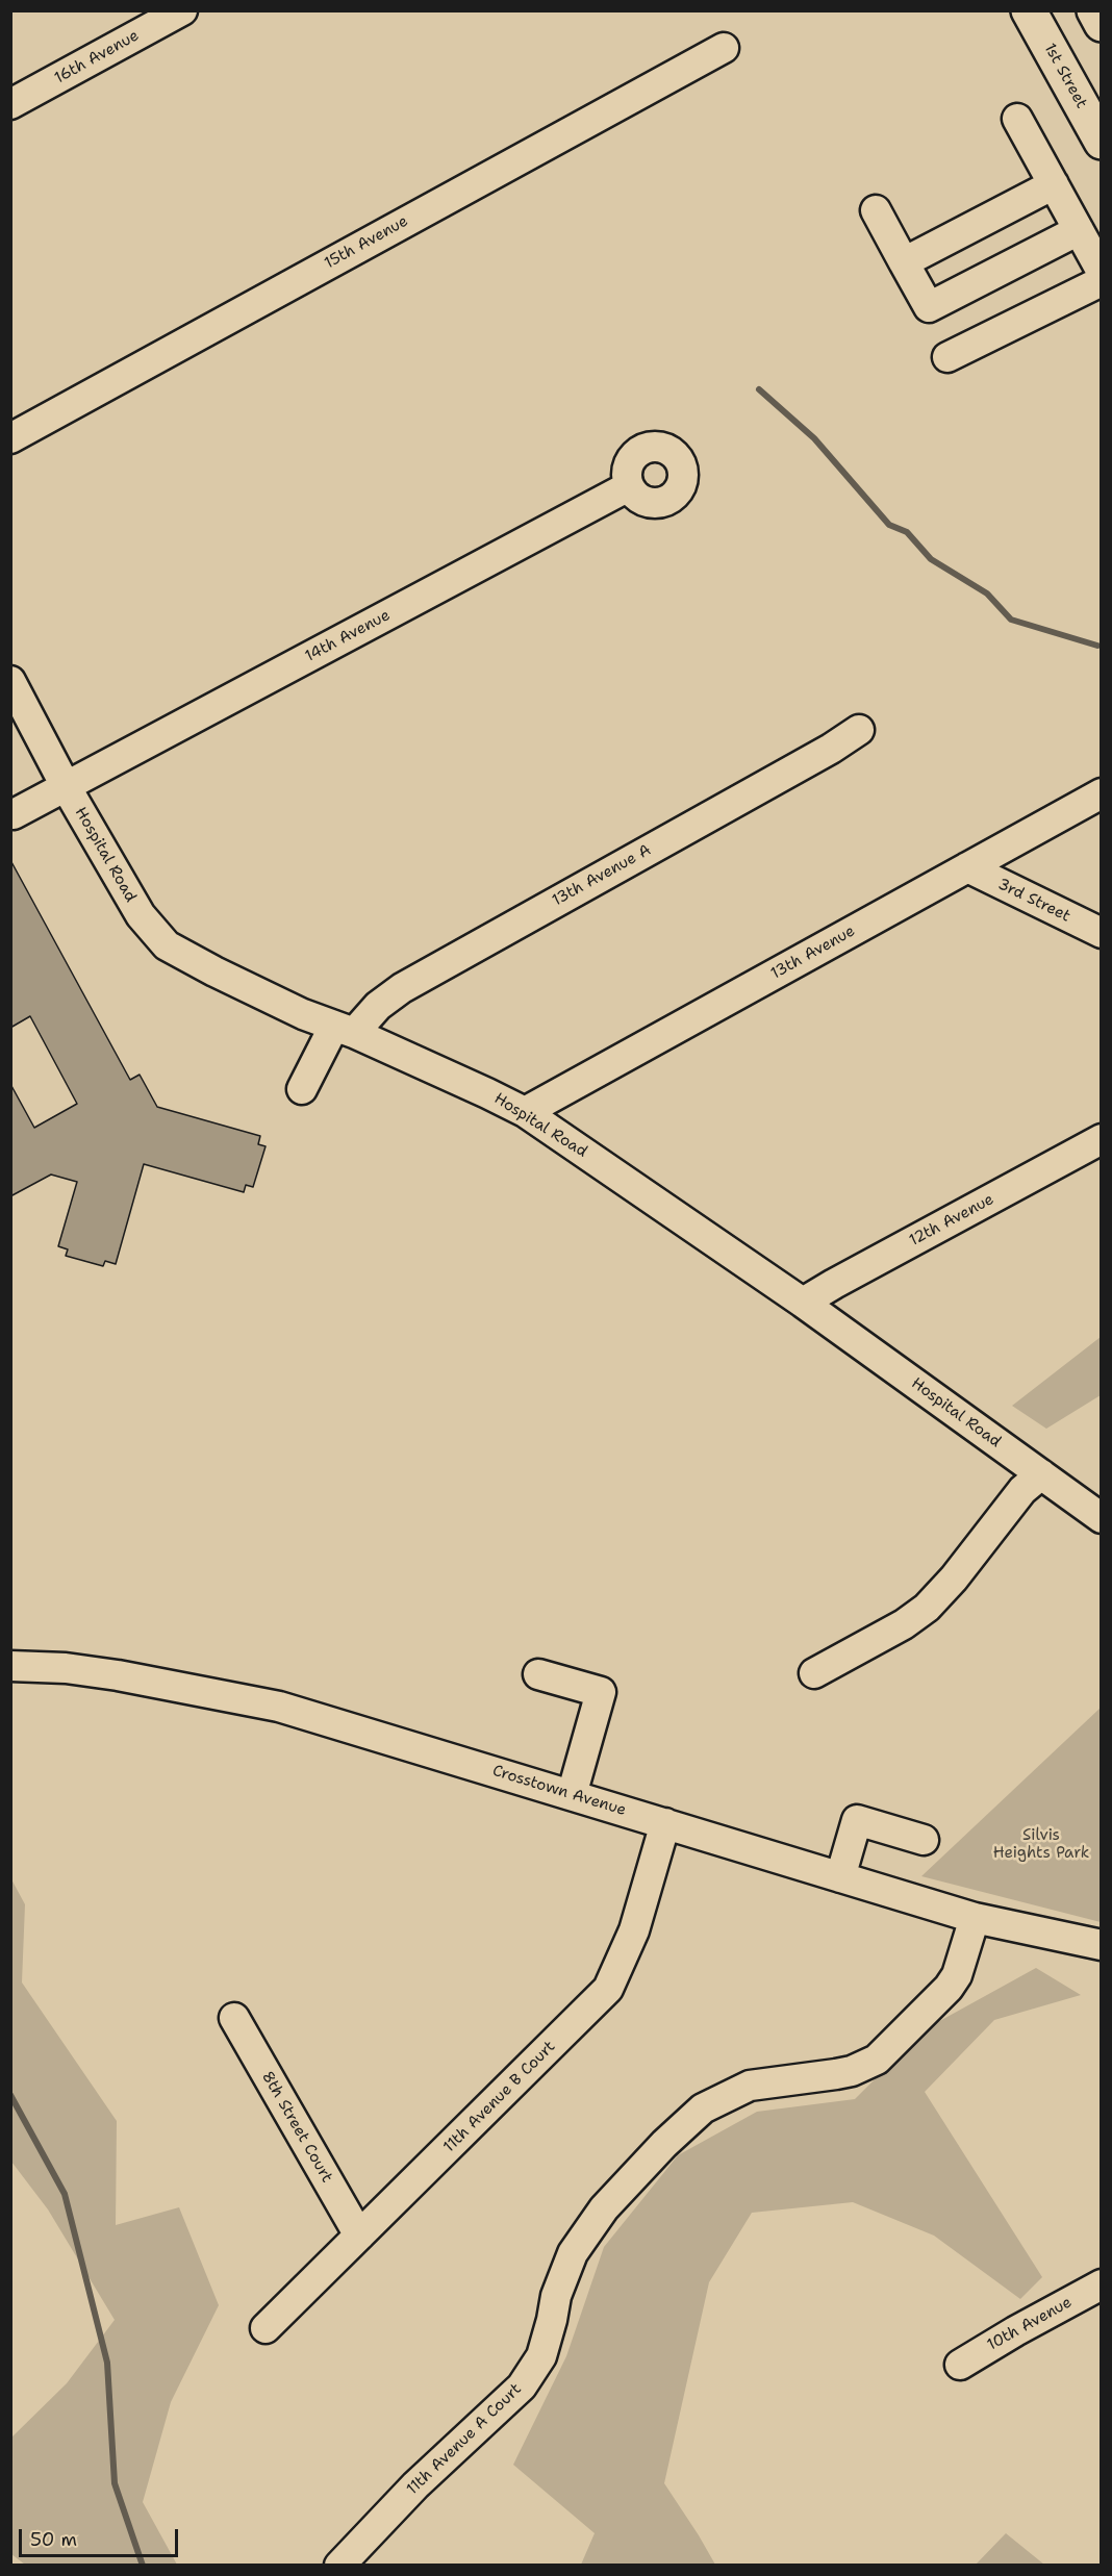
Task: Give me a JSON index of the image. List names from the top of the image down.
{
  "streets": {
    "main road": ["1st Street"],
    "street": [
      "16th Avenue",
      "15th Avenue",
      "14th Avenue",
      "Hospital Road",
      "13th Avenue A",
      "3rd Street",
      "13th Avenue",
      "12th Avenue",
      "Crosstown Avenue",
      "11th Avenue B Court",
      "8th Street Court",
      "10th Avenue",
      "11th Avenue A Court"
    ]
  },
  "crossings": [
    ["14th Avenue", "Hospital Road"],
    ["Hospital Road", "13th Avenue A"],
    ["Hospital Road", "13th Avenue"],
    ["Hospital Road", "12th Avenue"],
    ["3rd Street", "13th Avenue"],
    ["Crosstown Avenue", "11th Avenue B Court"],
    ["Crosstown Avenue", "11th Avenue A Court"],
    ["11th Avenue B Court", "8th Street Court"]
  ],
  "parks": ["Silvis Heights Park"],
  "scale_bar": "50 m"
}
